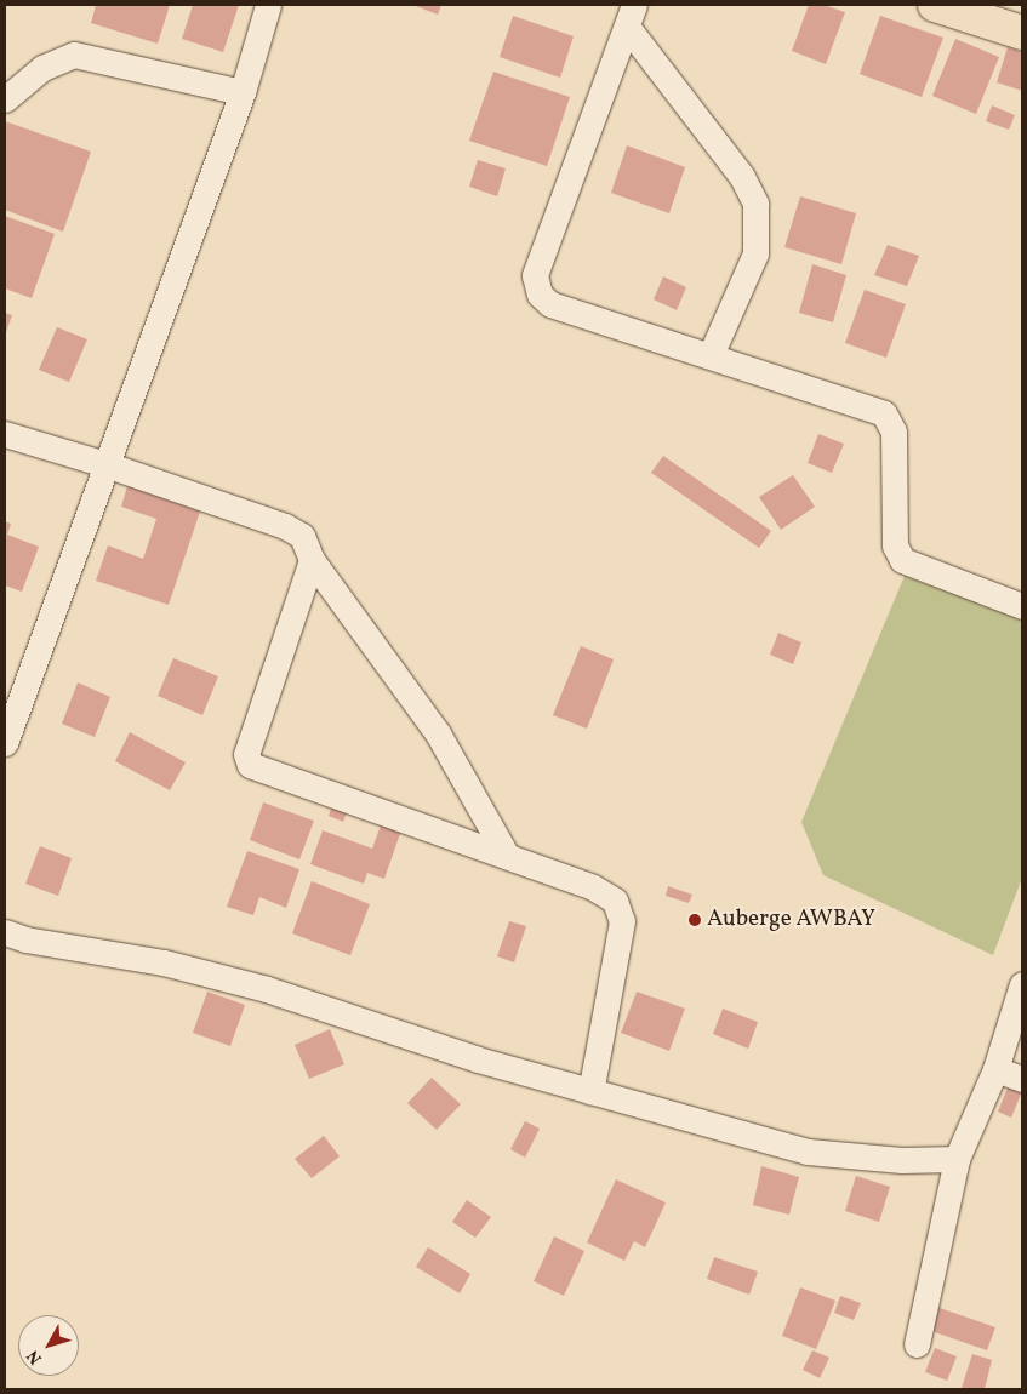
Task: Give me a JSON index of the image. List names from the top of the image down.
{
  "places": ["Auberge AWBAY"],
  "north": "bottom left"
}
